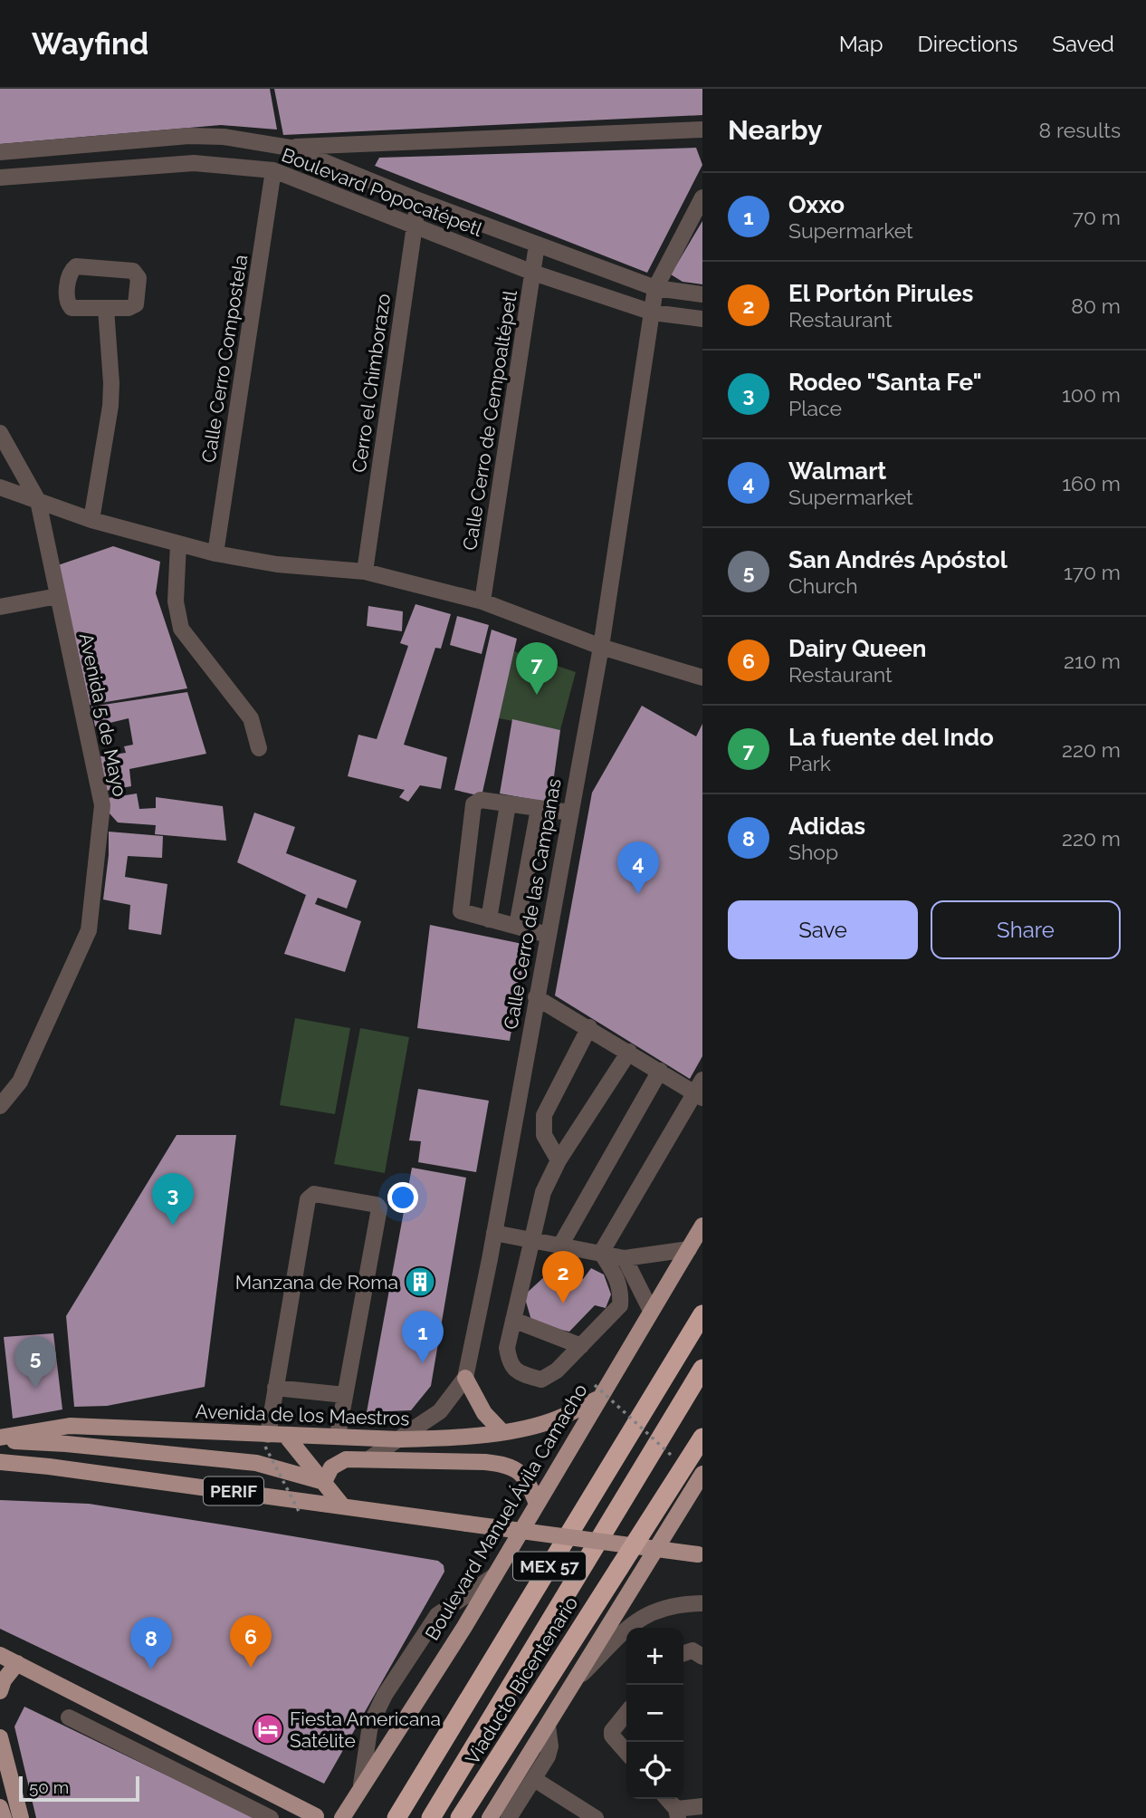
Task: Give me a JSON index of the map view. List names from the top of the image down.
{
  "streets": {
    "highway": ["MEX 57", "Viaducto Bicentenario"],
    "main road": ["Avenida de los Maestros", "PERIF", "Boulevard Manuel Ávila Camacho"],
    "street": [
      "Boulevard Popocatépetl",
      "Calle Cerro Compostela",
      "Cerro el Chimborazo",
      "Calle Cerro de Cempoaltépetl",
      "Avenida 5 de Mayo",
      "Calle Cerro de las Campanas"
    ]
  },
  "crossings": [
    ["Boulevard Popocatépetl", "Calle Cerro Compostela"],
    ["Boulevard Popocatépetl", "Cerro el Chimborazo"],
    ["Boulevard Popocatépetl", "Calle Cerro de Cempoaltépetl"],
    ["Boulevard Popocatépetl", "Calle Cerro de las Campanas"],
    ["Calle Cerro de las Campanas", "Avenida de los Maestros"],
    ["Avenida de los Maestros", "Boulevard Manuel Ávila Camacho"]
  ],
  "places": {
    "building": ["Manzana de Roma"],
    "hotel": ["Fiesta Americana Satélite"]
  },
  "scale_bar": "50 m",
  "page": {
    "header": "Wayfind",
    "nav": ["Map", "Directions", "Saved"],
    "heading": ["Nearby", "8 results"],
    "list": [
      {
        "mark": "1",
        "name": "Oxxo",
        "note": "Supermarket",
        "value": "70 m"
      },
      {
        "mark": "2",
        "name": "El Portón Pirules",
        "note": "Restaurant",
        "value": "80 m"
      },
      {
        "mark": "3",
        "name": "Rodeo \"Santa Fe\"",
        "note": "Place",
        "value": "100 m"
      },
      {
        "mark": "4",
        "name": "Walmart",
        "note": "Supermarket",
        "value": "160 m"
      },
      {
        "mark": "5",
        "name": "San Andrés Apóstol",
        "note": "Church",
        "value": "170 m"
      },
      {
        "mark": "6",
        "name": "Dairy Queen",
        "note": "Restaurant",
        "value": "210 m"
      },
      {
        "mark": "7",
        "name": "La fuente del Indo",
        "note": "Park",
        "value": "220 m"
      },
      {
        "mark": "8",
        "name": "Adidas",
        "note": "Shop",
        "value": "220 m"
      }
    ],
    "pins": [
      "7",
      "4",
      "3",
      "2",
      "1",
      "5",
      "6",
      "8"
    ],
    "buttons": ["Save", "Share"],
    "map_buttons": ["+", "−"],
    "scale": "50 m"
  }
}
